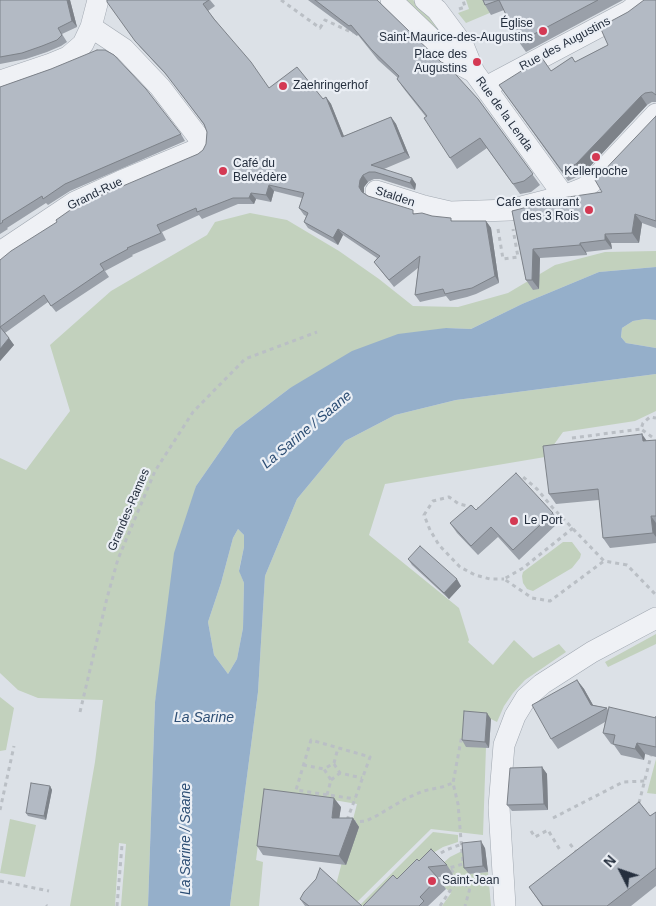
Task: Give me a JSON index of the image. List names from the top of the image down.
{
  "streets": {
    "street": [
      "Rue des Augustins",
      "Rue de la Lenda",
      "Grand-Rue",
      "Stalden"
    ],
    "path": ["Grandes-Rames"]
  },
  "crossings": [
    ["Rue des Augustins", "Rue de la Lenda"],
    ["Rue de la Lenda", "Stalden"]
  ],
  "water": ["La Sarine / Saane", "La Sarine"],
  "places": [
    "Église Saint-Maurice-des-Augustins",
    "Place des Augustins",
    "Zaehringerhof",
    "Kellerpoche",
    "Café du Belvédère",
    "Cafe restaurant des 3 Rois",
    "Le Port",
    "Saint-Jean"
  ],
  "north": "top left"
}
